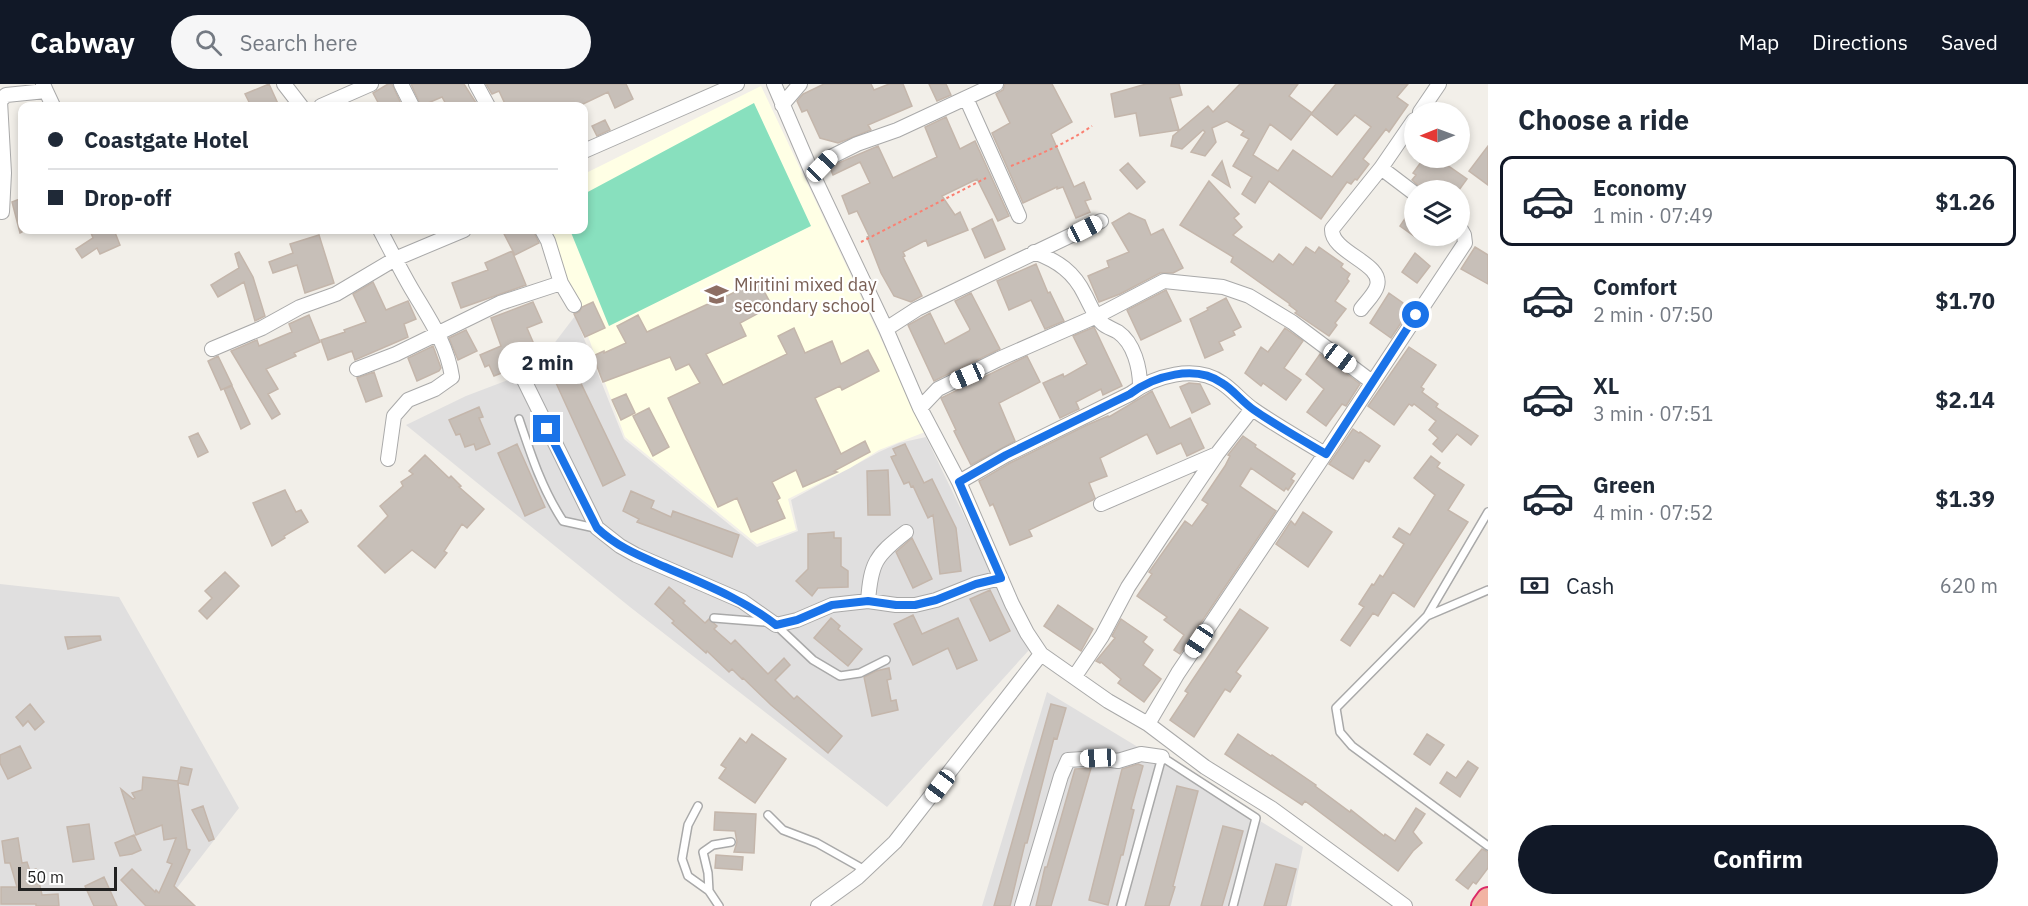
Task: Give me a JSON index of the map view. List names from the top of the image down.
{
  "places": {
    "school or university": ["Miritini mixed day secondary school"]
  },
  "scale_bar": "50 m",
  "north": "left",
  "page": {
    "header": "Cabway",
    "search": "Search here",
    "nav": ["Map", "Directions", "Saved"],
    "heading": "Choose a ride",
    "banner": ["Coastgate Hotel", "Drop-off"],
    "list": [
      {
        "name": "Economy",
        "note": "1 min · 07:49",
        "value": "$1.26"
      },
      {
        "name": "Comfort",
        "note": "2 min · 07:50",
        "value": "$1.70"
      },
      {
        "name": "XL",
        "note": "3 min · 07:51",
        "value": "$2.14"
      },
      {
        "name": "Green",
        "note": "4 min · 07:52",
        "value": "$1.39"
      }
    ],
    "bubble": "2 min",
    "pay": ["Cash", "620 m"],
    "buttons": "Confirm",
    "scale": "50 m"
  }
}
